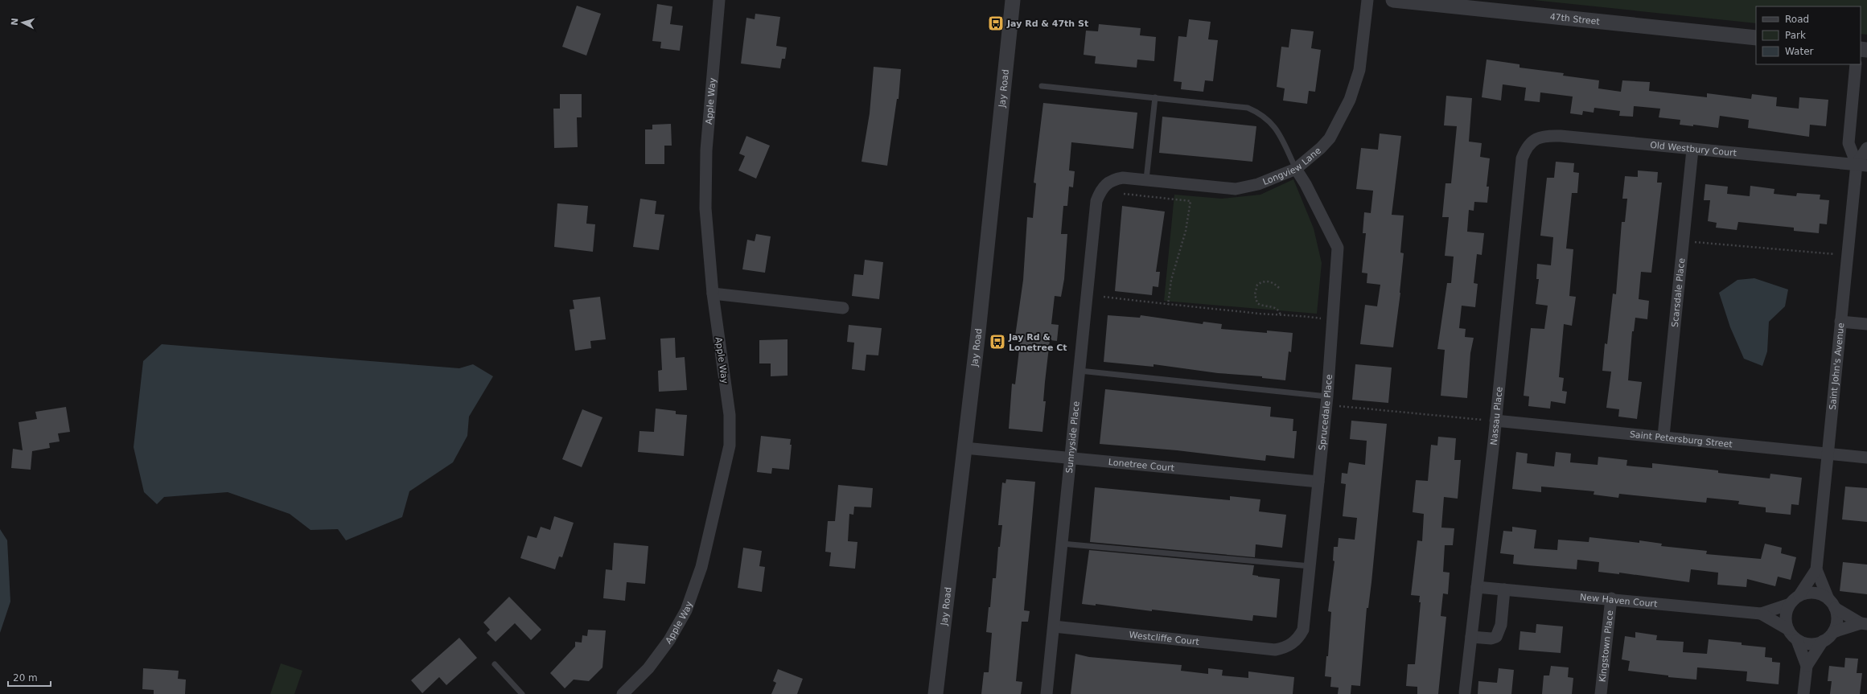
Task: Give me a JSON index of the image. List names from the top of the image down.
{
  "streets": {
    "street": [
      "47th Street",
      "Jay Road",
      "Apple Way",
      "Old Westbury Court",
      "Longview Lane",
      "Scarsdale Place",
      "Saint John's Avenue",
      "Sprucedale Place",
      "Nassau Place",
      "Sunnyside Place",
      "Saint Petersburg Street",
      "Lonetree Court",
      "New Haven Court",
      "Westcliffe Court",
      "Kingstown Place"
    ]
  },
  "crossings": [
    ["Jay Road", "Lonetree Court"],
    ["Old Westbury Court", "Scarsdale Place"],
    ["Old Westbury Court", "Saint John's Avenue"],
    ["Old Westbury Court", "Nassau Place"],
    ["Longview Lane", "Sprucedale Place"],
    ["Longview Lane", "Sunnyside Place"],
    ["Scarsdale Place", "Saint Petersburg Street"],
    ["Saint John's Avenue", "Saint Petersburg Street"],
    ["Saint John's Avenue", "New Haven Court"],
    ["Sprucedale Place", "Lonetree Court"],
    ["Sprucedale Place", "Westcliffe Court"],
    ["Nassau Place", "Saint Petersburg Street"],
    ["Nassau Place", "New Haven Court"],
    ["Sunnyside Place", "Lonetree Court"],
    ["Sunnyside Place", "Westcliffe Court"],
    ["New Haven Court", "Kingstown Place"]
  ],
  "places": {
    "bus stop": ["Jay Rd & 47th St", "Jay Rd & Lonetree Ct"]
  },
  "legend": ["Road", "Park", "Water"],
  "scale_bar": "20 m",
  "north": "left"
}
